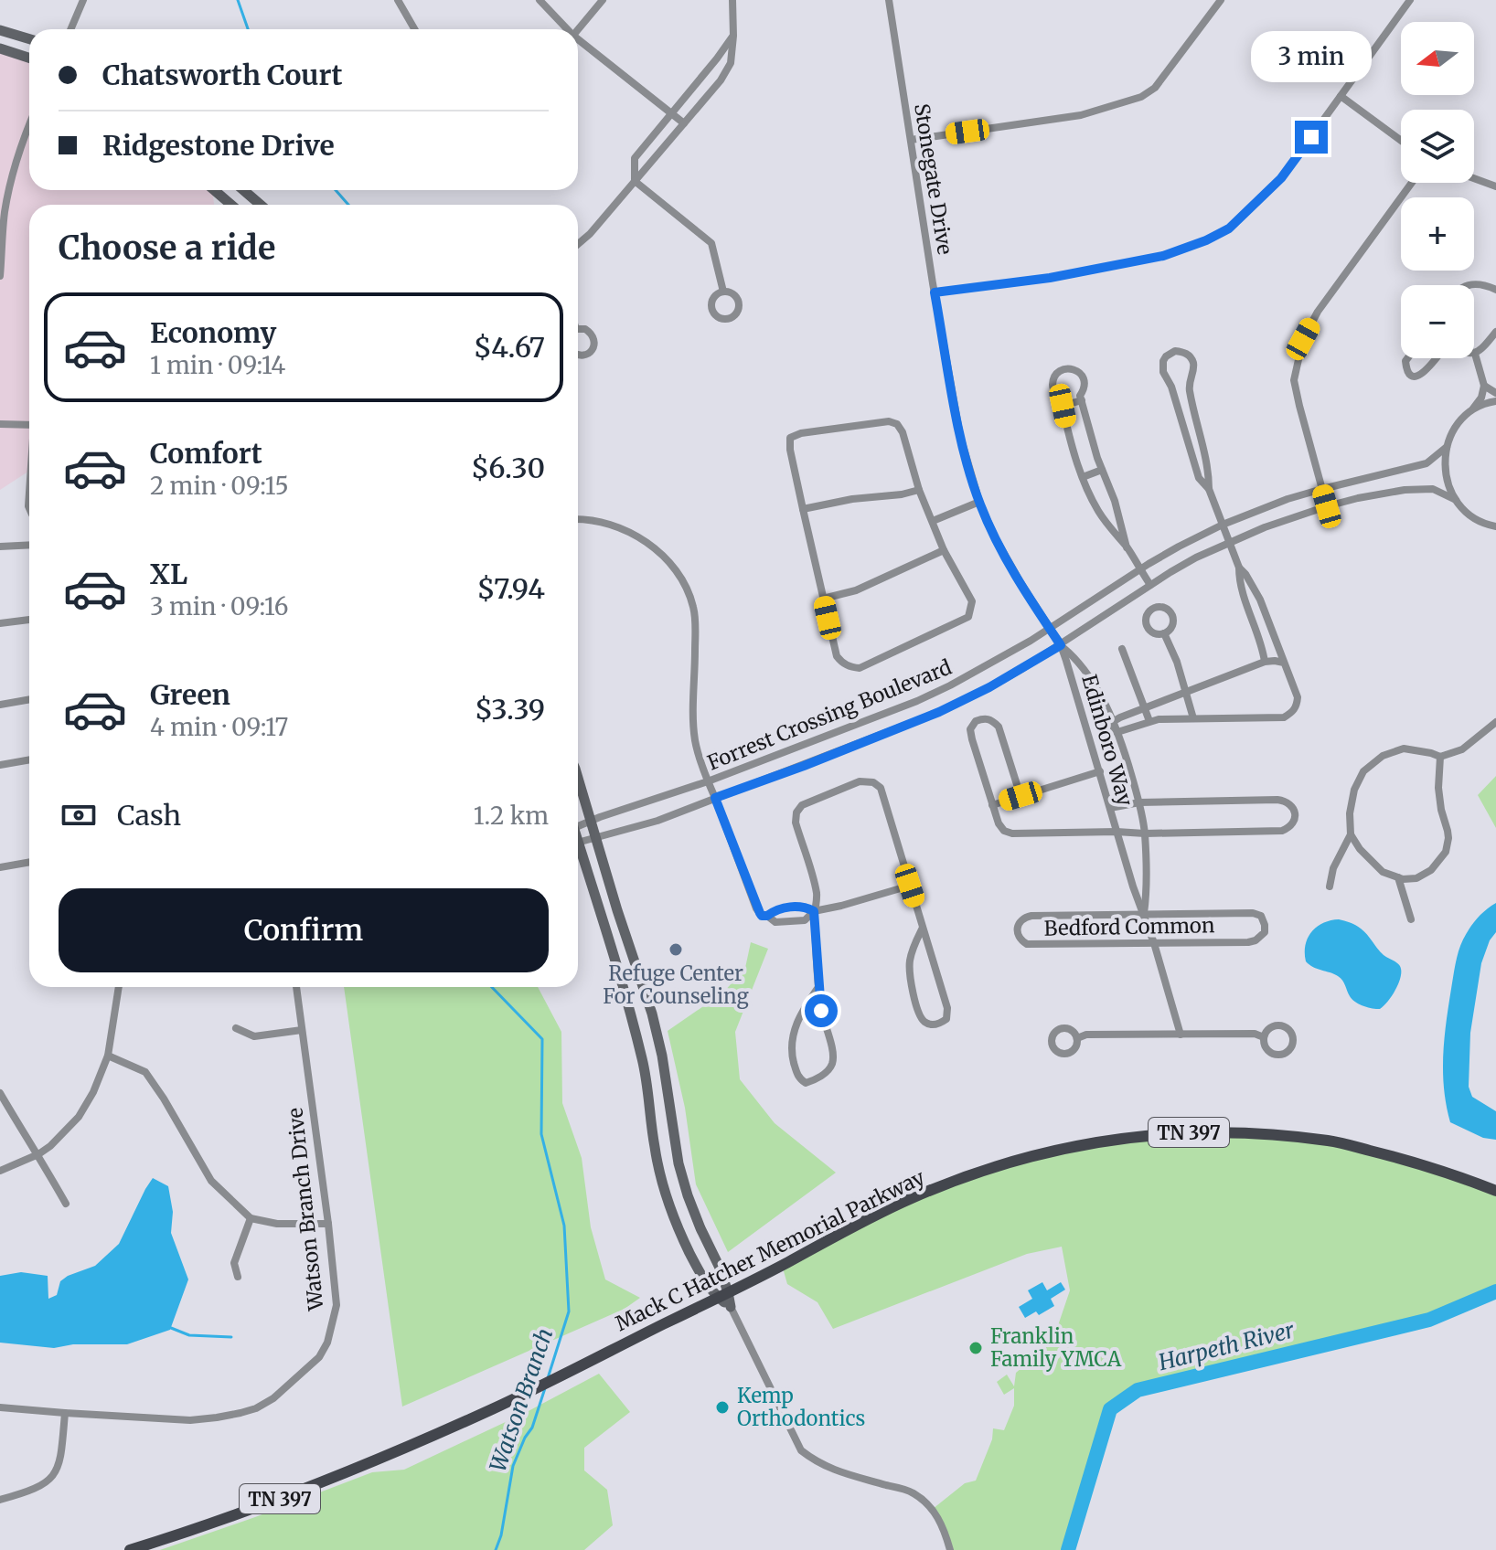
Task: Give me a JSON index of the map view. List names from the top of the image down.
{
  "streets": {
    "main road": ["TN 397", "Mack C Hatcher Memorial Parkway"],
    "street": [
      "Stonegate Drive",
      "Forrest Crossing Boulevard",
      "Edinboro Way",
      "Bedford Common",
      "Watson Branch Drive"
    ]
  },
  "crossings": [
    ["Stonegate Drive", "Forrest Crossing Boulevard"],
    ["Stonegate Drive", "Edinboro Way"],
    ["Forrest Crossing Boulevard", "Edinboro Way"],
    ["Edinboro Way", "Bedford Common"]
  ],
  "water": ["Harpeth River", "Watson Branch"],
  "places": ["Refuge Center For Counseling", "Franklin Family YMCA", "Kemp Orthodontics"],
  "north": "left",
  "page": {
    "map_buttons": ["+", "−"],
    "banner": ["Chatsworth Court", "Ridgestone Drive"],
    "bubble": "3 min",
    "heading": "Choose a ride",
    "list": [
      {
        "name": "Economy",
        "note": "1 min · 09:14",
        "value": "$4.67"
      },
      {
        "name": "Comfort",
        "note": "2 min · 09:15",
        "value": "$6.30"
      },
      {
        "name": "XL",
        "note": "3 min · 09:16",
        "value": "$7.94"
      },
      {
        "name": "Green",
        "note": "4 min · 09:17",
        "value": "$3.39"
      }
    ],
    "pay": ["Cash", "1.2 km"],
    "buttons": "Confirm"
  }
}
